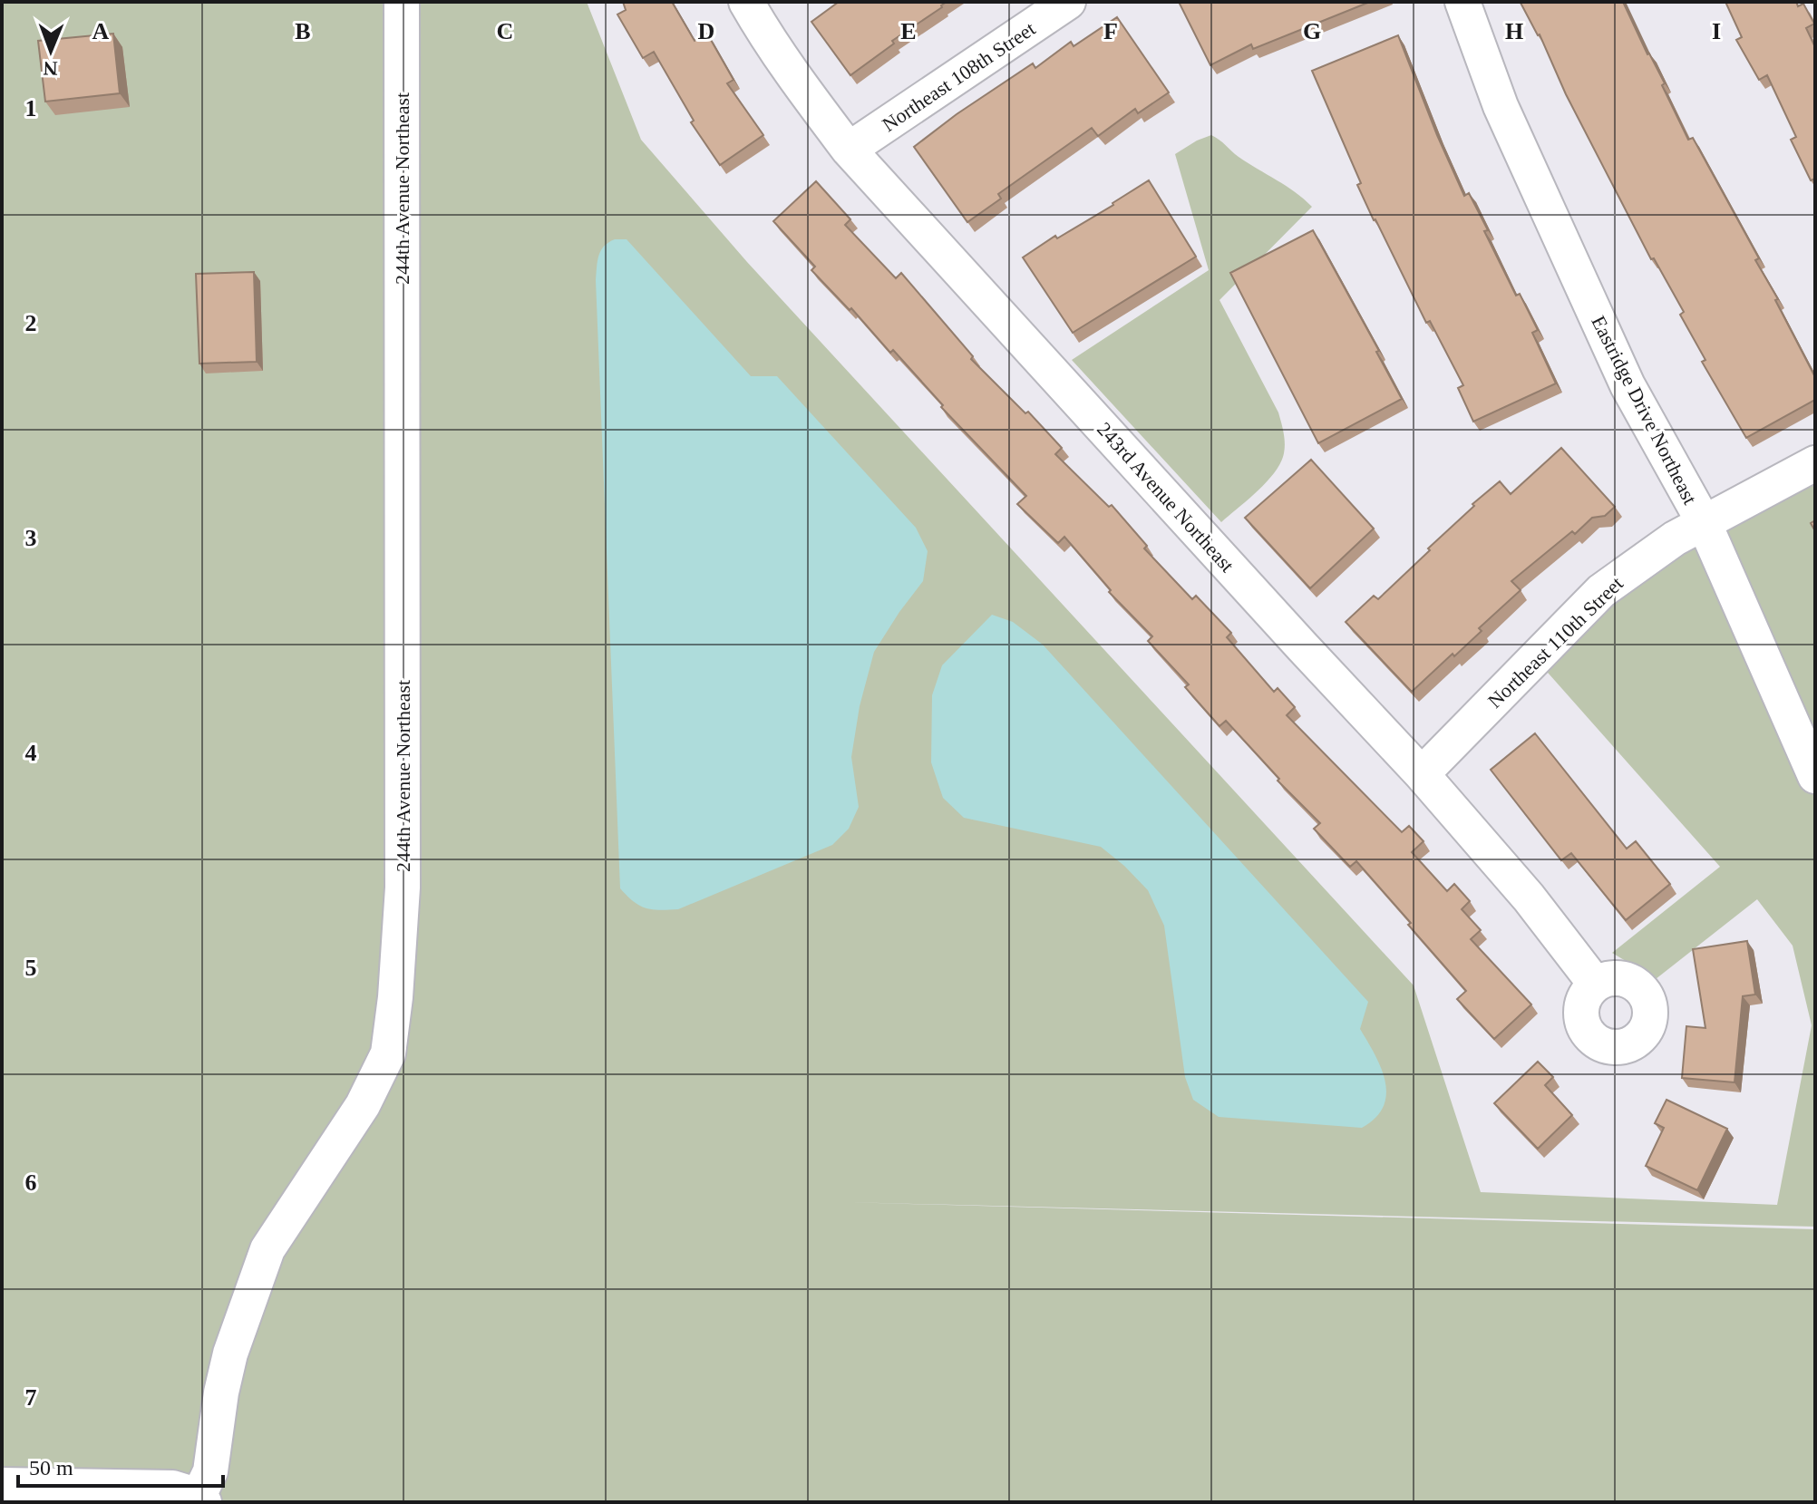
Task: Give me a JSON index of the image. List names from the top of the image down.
{
  "streets": {
    "street": [
      "Northeast 108th Street",
      "244th Avenue Northeast",
      "Eastridge Drive Northeast",
      "243rd Avenue Northeast",
      "Northeast 110th Street"
    ]
  },
  "crossings": [
    ["Northeast 108th Street", "243rd Avenue Northeast"],
    ["Eastridge Drive Northeast", "Northeast 110th Street"],
    ["243rd Avenue Northeast", "Northeast 110th Street"]
  ],
  "scale_bar": "50 m",
  "north": "bottom",
  "grid": {
    "columns": [
      "A",
      "B",
      "C",
      "D",
      "E",
      "F",
      "G",
      "H",
      "I"
    ],
    "rows": [
      "1",
      "2",
      "3",
      "4",
      "5",
      "6",
      "7"
    ]
  }
}
